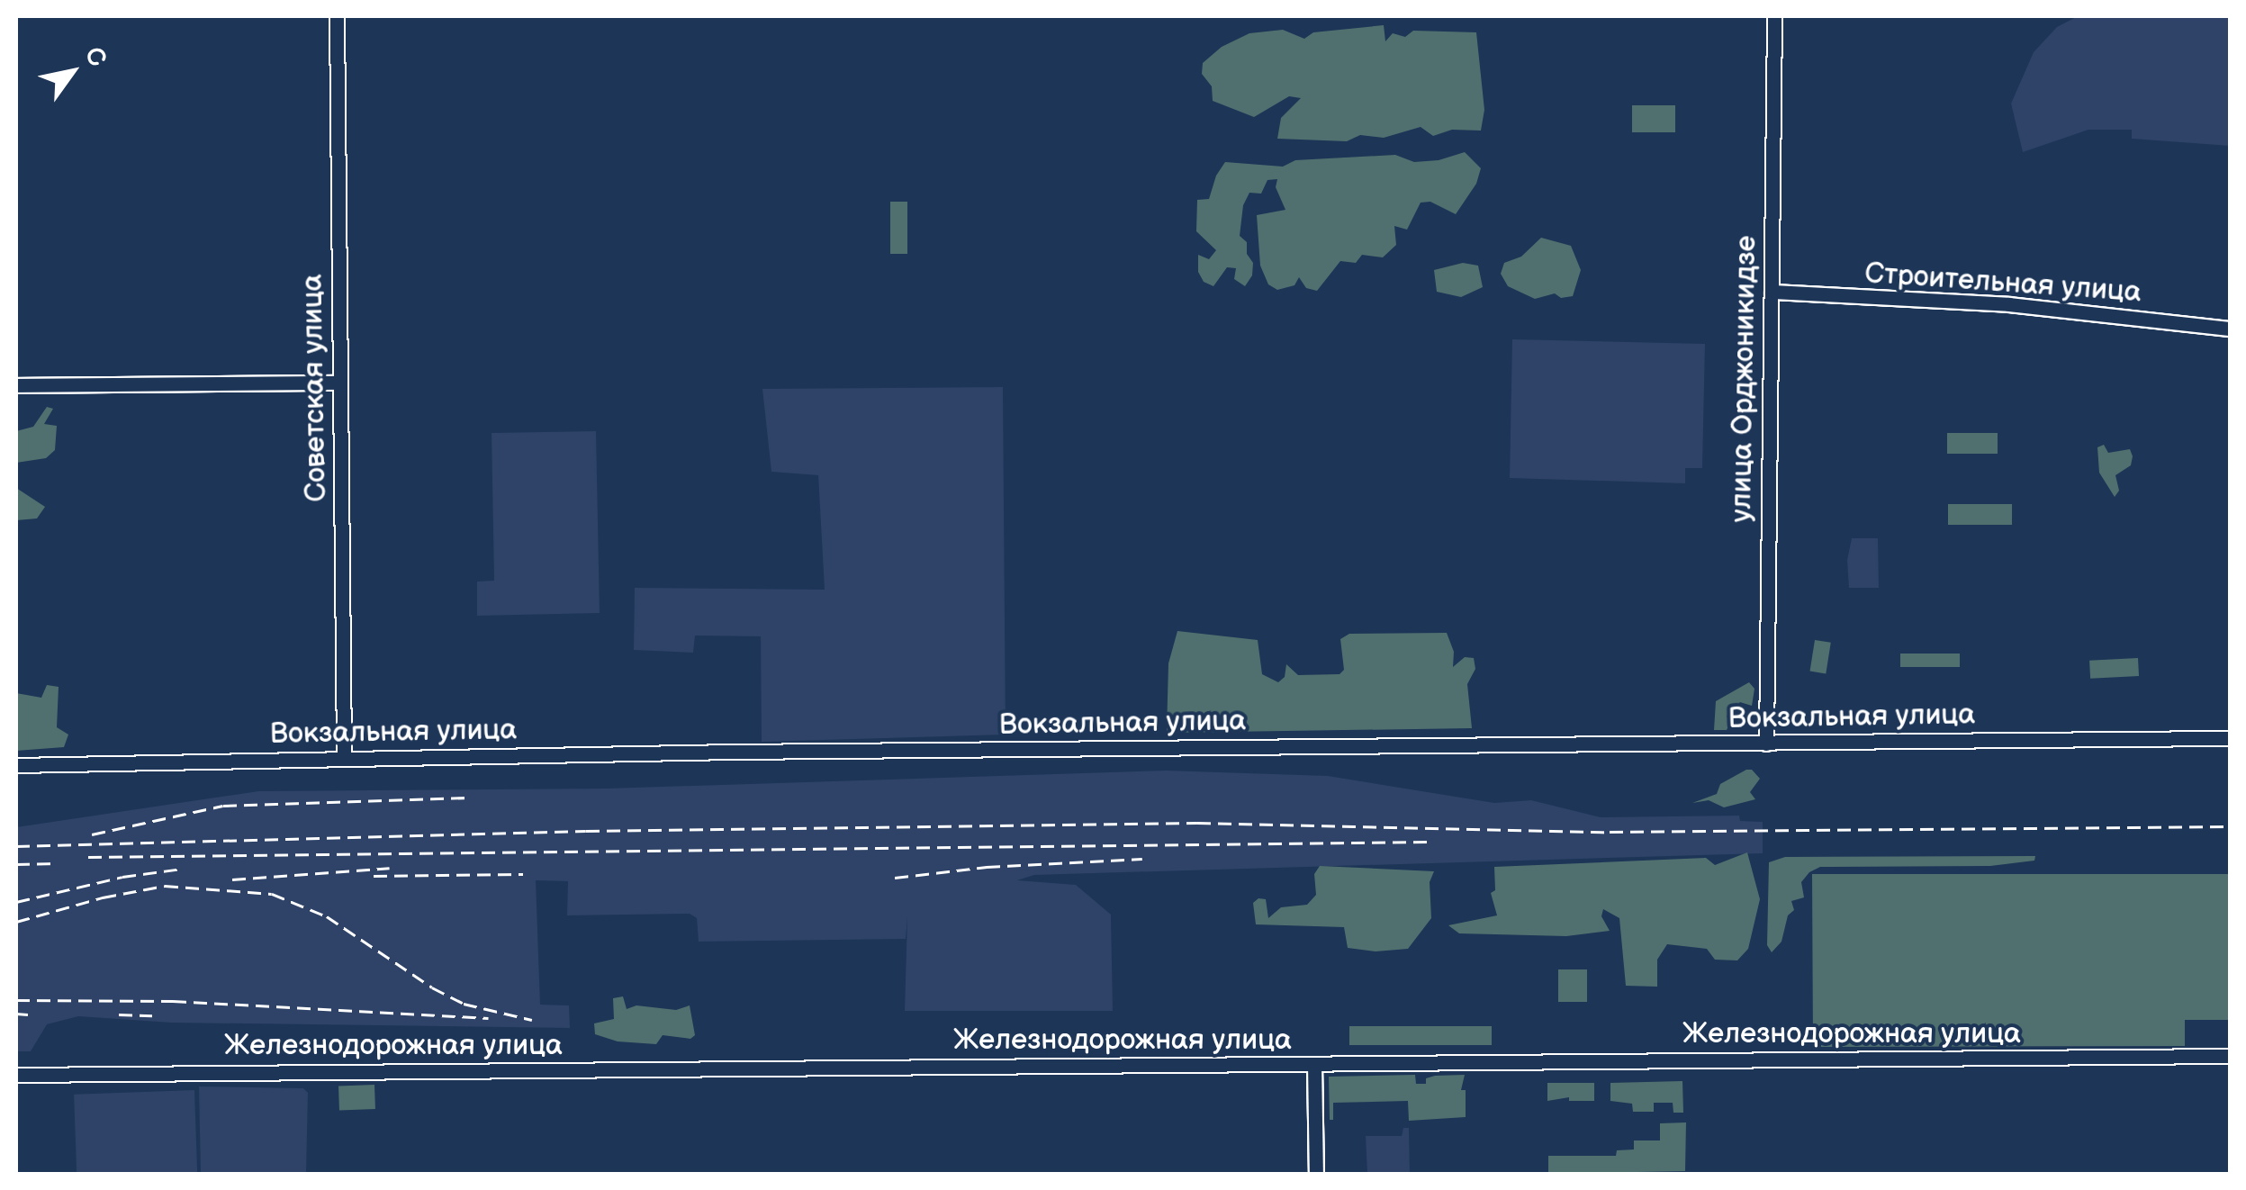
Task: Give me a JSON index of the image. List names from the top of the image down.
{
  "streets": {
    "street": [
      "Строительная улица",
      "улица Орджоникидзе",
      "Советская улица",
      "Вокзальная улица",
      "Железнодорожная улица"
    ]
  },
  "crossings": [
    ["Строительная улица", "улица Орджоникидзе"],
    ["улица Орджоникидзе", "Вокзальная улица"],
    ["Советская улица", "Вокзальная улица"]
  ],
  "north": "top right"
}
